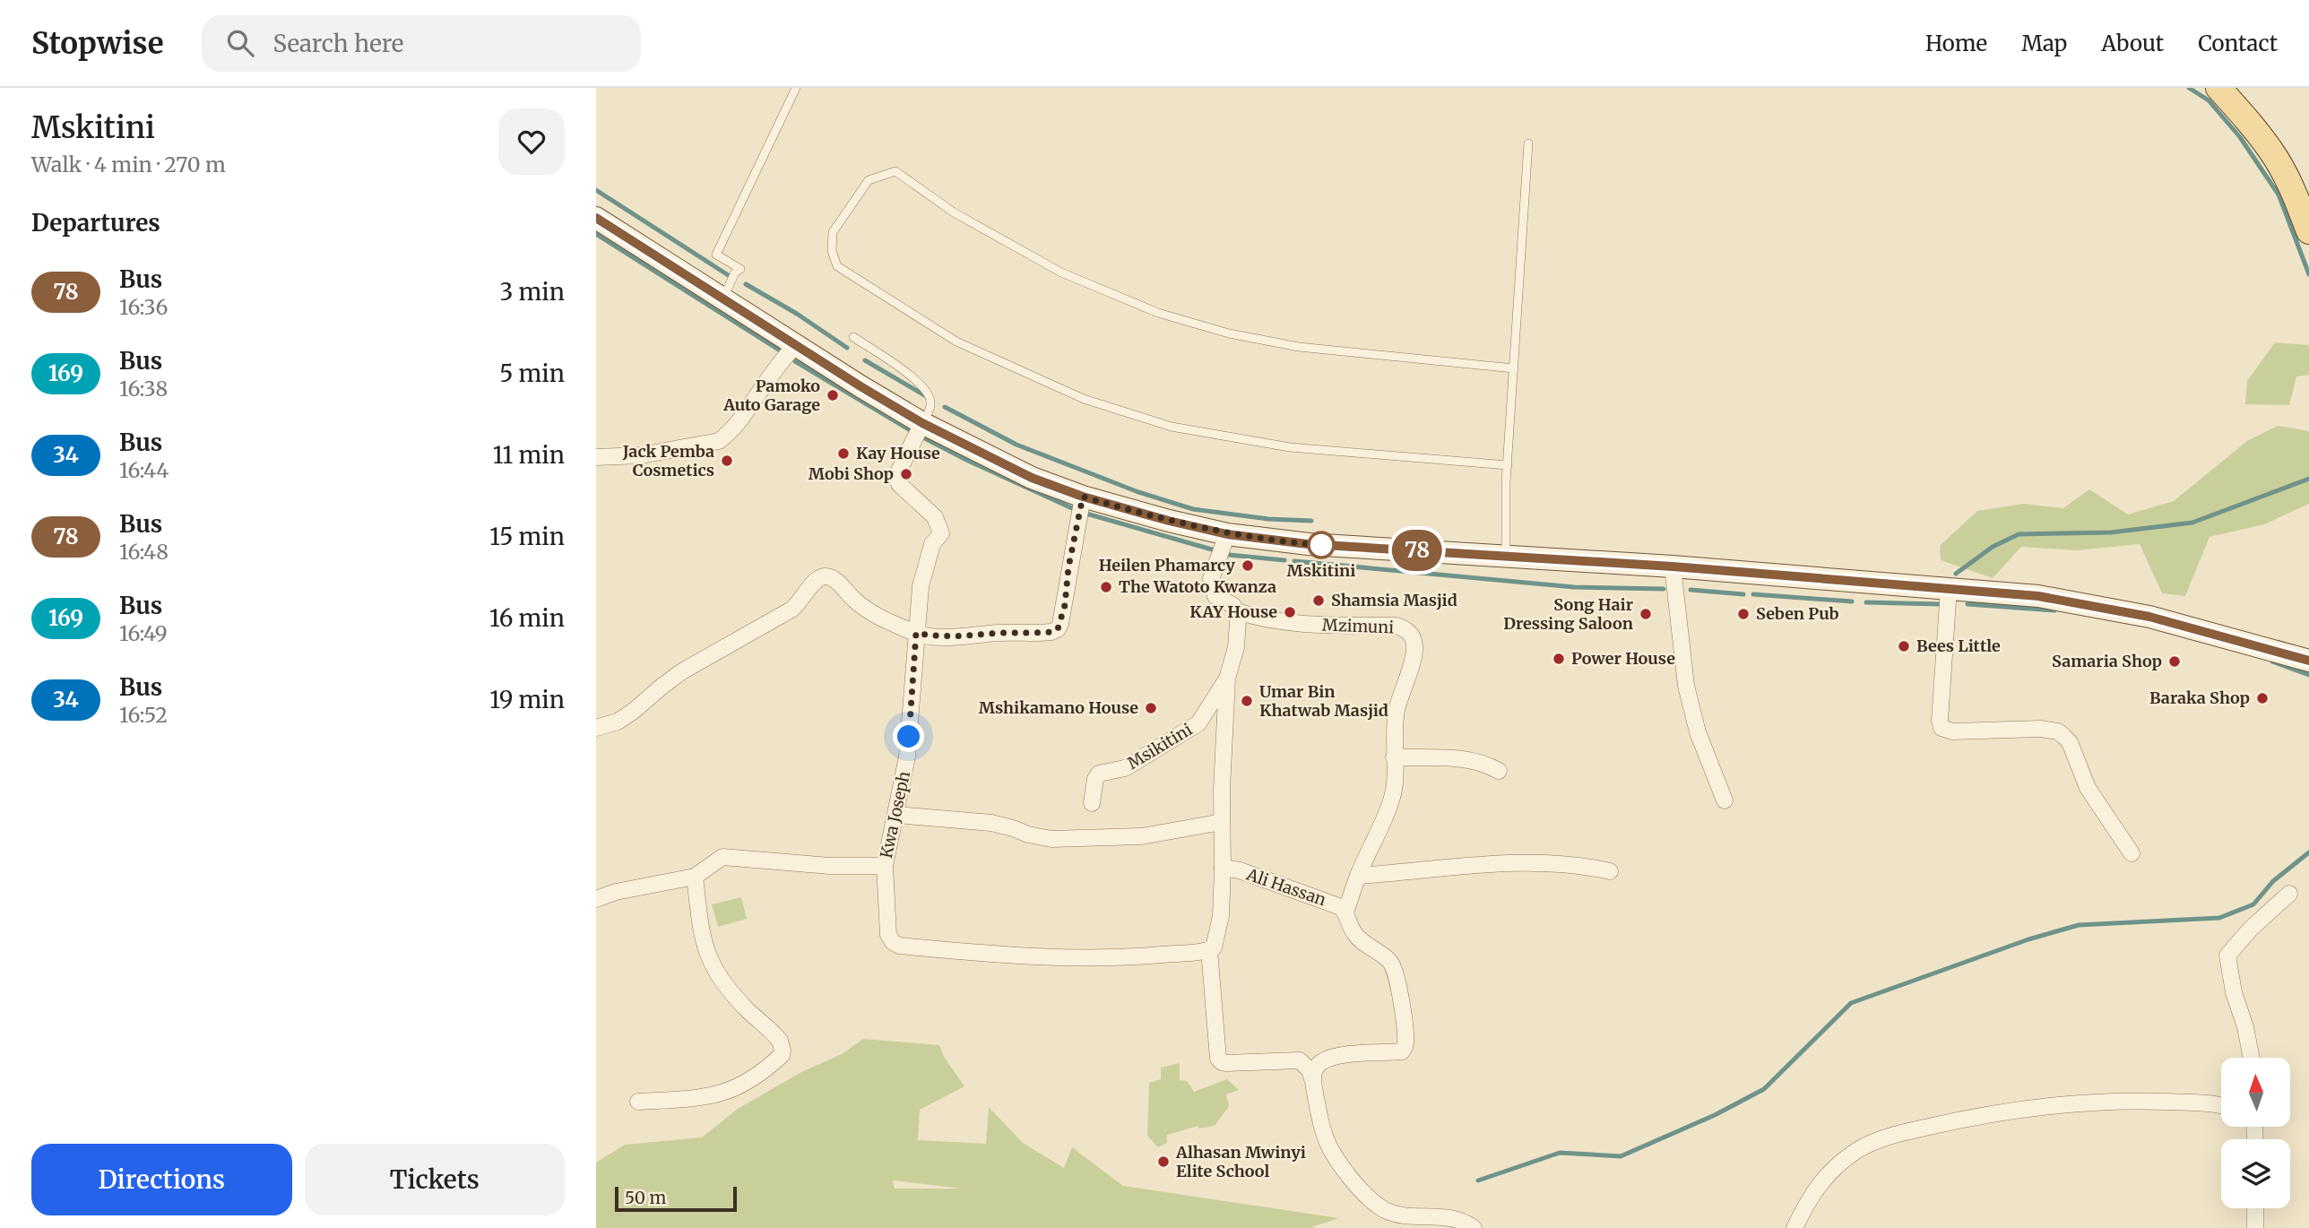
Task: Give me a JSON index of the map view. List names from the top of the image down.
{
  "streets": {
    "street": [
      "Mzimuni",
      "Msikitini",
      "Kwa Joseph",
      "Ali Hassan"
    ]
  },
  "crossings": [
    ["Mzimuni", "Msikitini"],
    ["Mzimuni", "Ali Hassan"],
    ["Msikitini", "Ali Hassan"]
  ],
  "places": [
    "Pamoko Auto Garage",
    "Kay House",
    "Jack Pemba Cosmetics",
    "Mobi Shop",
    "Mskitini",
    "Heilen Phamarcy",
    "The Watoto Kwanza",
    "Shamsia Masjid",
    "KAY House",
    "Song Hair Dressing Saloon",
    "Seben Pub",
    "Bees Little",
    "Power House",
    "Samaria Shop",
    "Baraka Shop",
    "Umar Bin Khatwab Masjid",
    "Mshikamano House",
    "Alhasan Mwinyi Elite School"
  ],
  "lines": ["bus line 78"],
  "scale_bar": "50 m",
  "north": "top",
  "page": {
    "header": "Stopwise",
    "search": "Search here",
    "nav": [
      "Home",
      "Map",
      "About",
      "Contact"
    ],
    "heading": [
      ["Mskitini", "Walk · 4 min · 270 m"],
      "Departures"
    ],
    "on_map": "78",
    "list": [
      {
        "mark": "78",
        "name": "Bus",
        "note": "16:36",
        "value": "3 min"
      },
      {
        "mark": "169",
        "name": "Bus",
        "note": "16:38",
        "value": "5 min"
      },
      {
        "mark": "34",
        "name": "Bus",
        "note": "16:44",
        "value": "11 min"
      },
      {
        "mark": "78",
        "name": "Bus",
        "note": "16:48",
        "value": "15 min"
      },
      {
        "mark": "169",
        "name": "Bus",
        "note": "16:49",
        "value": "16 min"
      },
      {
        "mark": "34",
        "name": "Bus",
        "note": "16:52",
        "value": "19 min"
      }
    ],
    "buttons": ["Directions", "Tickets"],
    "scale": "50 m"
  }
}
